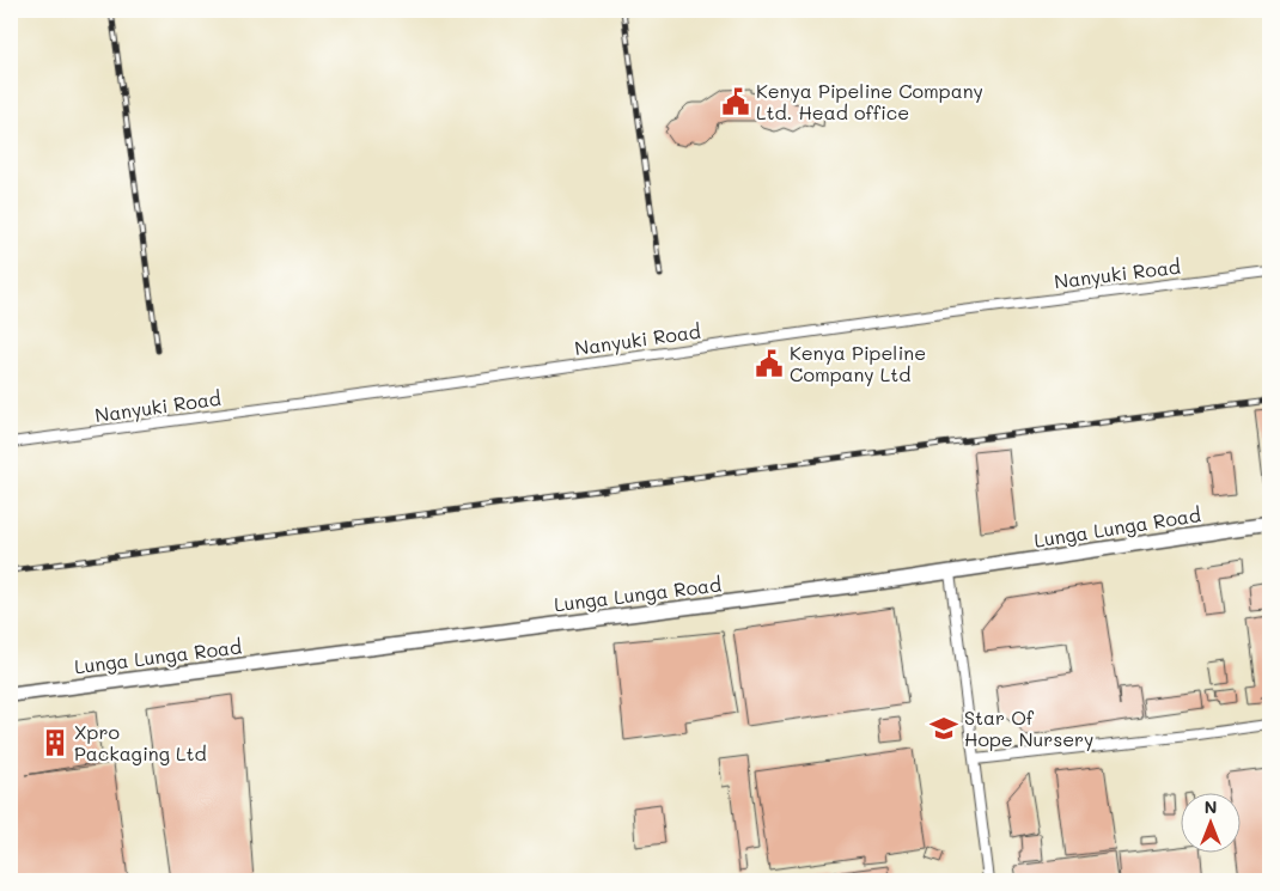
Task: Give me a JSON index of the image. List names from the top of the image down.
{
  "streets": {
    "main road": ["Lunga Lunga Road"],
    "street": ["Nanyuki Road"]
  },
  "places": {
    "public building": ["Kenya Pipeline Company Ltd. Head office", "Kenya Pipeline Company Ltd"],
    "school or university": ["Star Of Hope Nursery"],
    "building": ["Xpro Packaging Ltd"]
  },
  "north": "top"
}
